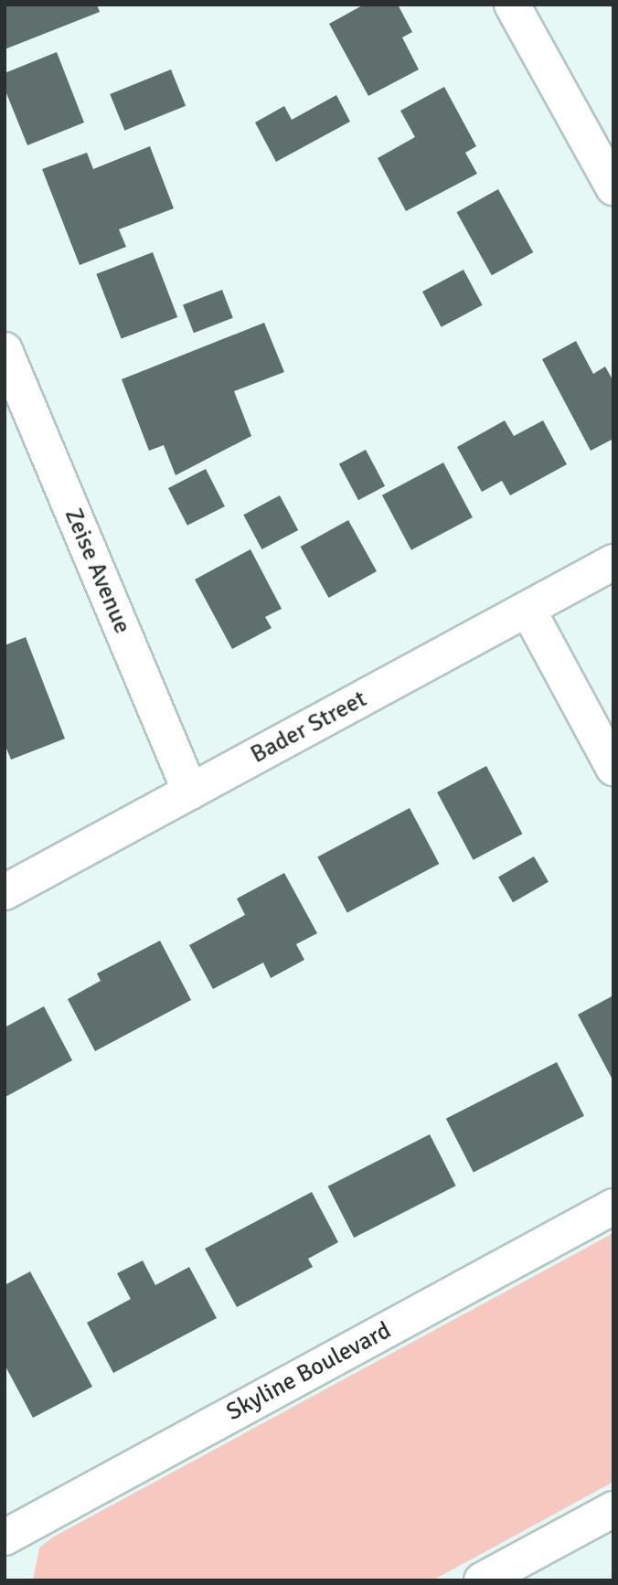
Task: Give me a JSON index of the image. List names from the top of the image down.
{
  "streets": {
    "street": ["Zeise Avenue", "Bader Street", "Skyline Boulevard"]
  },
  "crossings": [
    ["Zeise Avenue", "Bader Street"]
  ]
}
